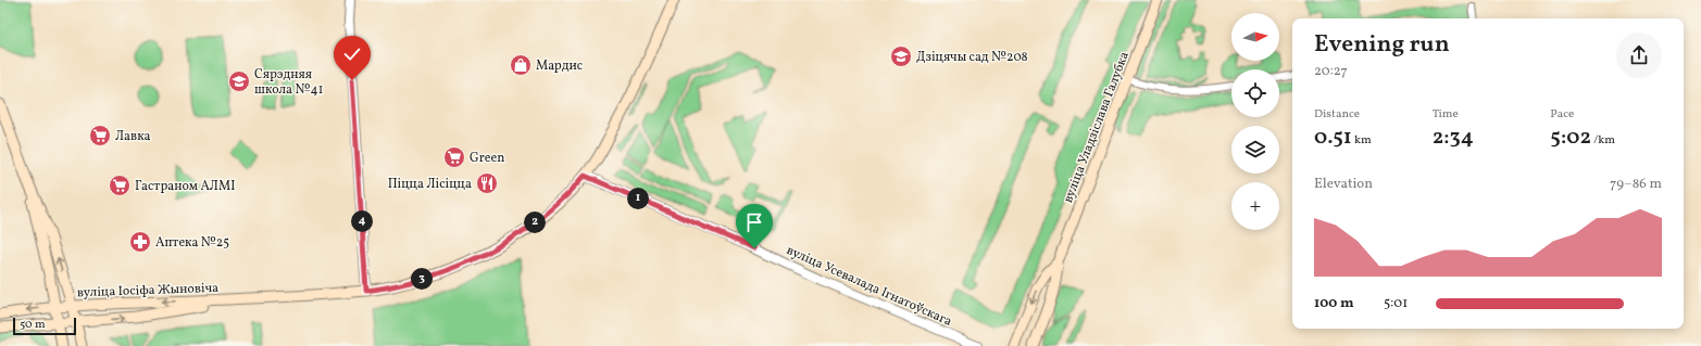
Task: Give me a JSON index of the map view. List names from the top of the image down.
{
  "streets": {
    "main road": ["вуліца Уладзіслава Галубка", "вуліца Іосіфа Жыновіча"],
    "street": ["вуліца Усевалада Ігнатоўскага"]
  },
  "crossings": [
    ["вуліца Усевалада Ігнатоўскага", "вуліца Іосіфа Жыновіча"]
  ],
  "places": {
    "school or university": ["Дзіцячы сад №208", "Сярэдняя школа №41"],
    "shop": ["Мардис"],
    "supermarket": ["Лавка", "Green", "Гастраном АЛМІ"],
    "restaurant": ["Піцца Лісіцца"],
    "pharmacy": ["Аптека №25"]
  },
  "scale_bar": "50 m",
  "north": "right",
  "page": {
    "map_buttons": "+",
    "heading": ["Evening run", "20:27"],
    "stats": [
      ["Distance", "0.51 km"],
      ["Time", "2:34"],
      ["Pace", "5:02 /km"]
    ],
    "chart": ["Elevation", "79–86 m"],
    "pins": [
      "1",
      "4",
      "2",
      "3"
    ],
    "list": [
      {
        "name": "100 m",
        "note": "5:01"
      }
    ],
    "scale": "50 m"
  }
}
